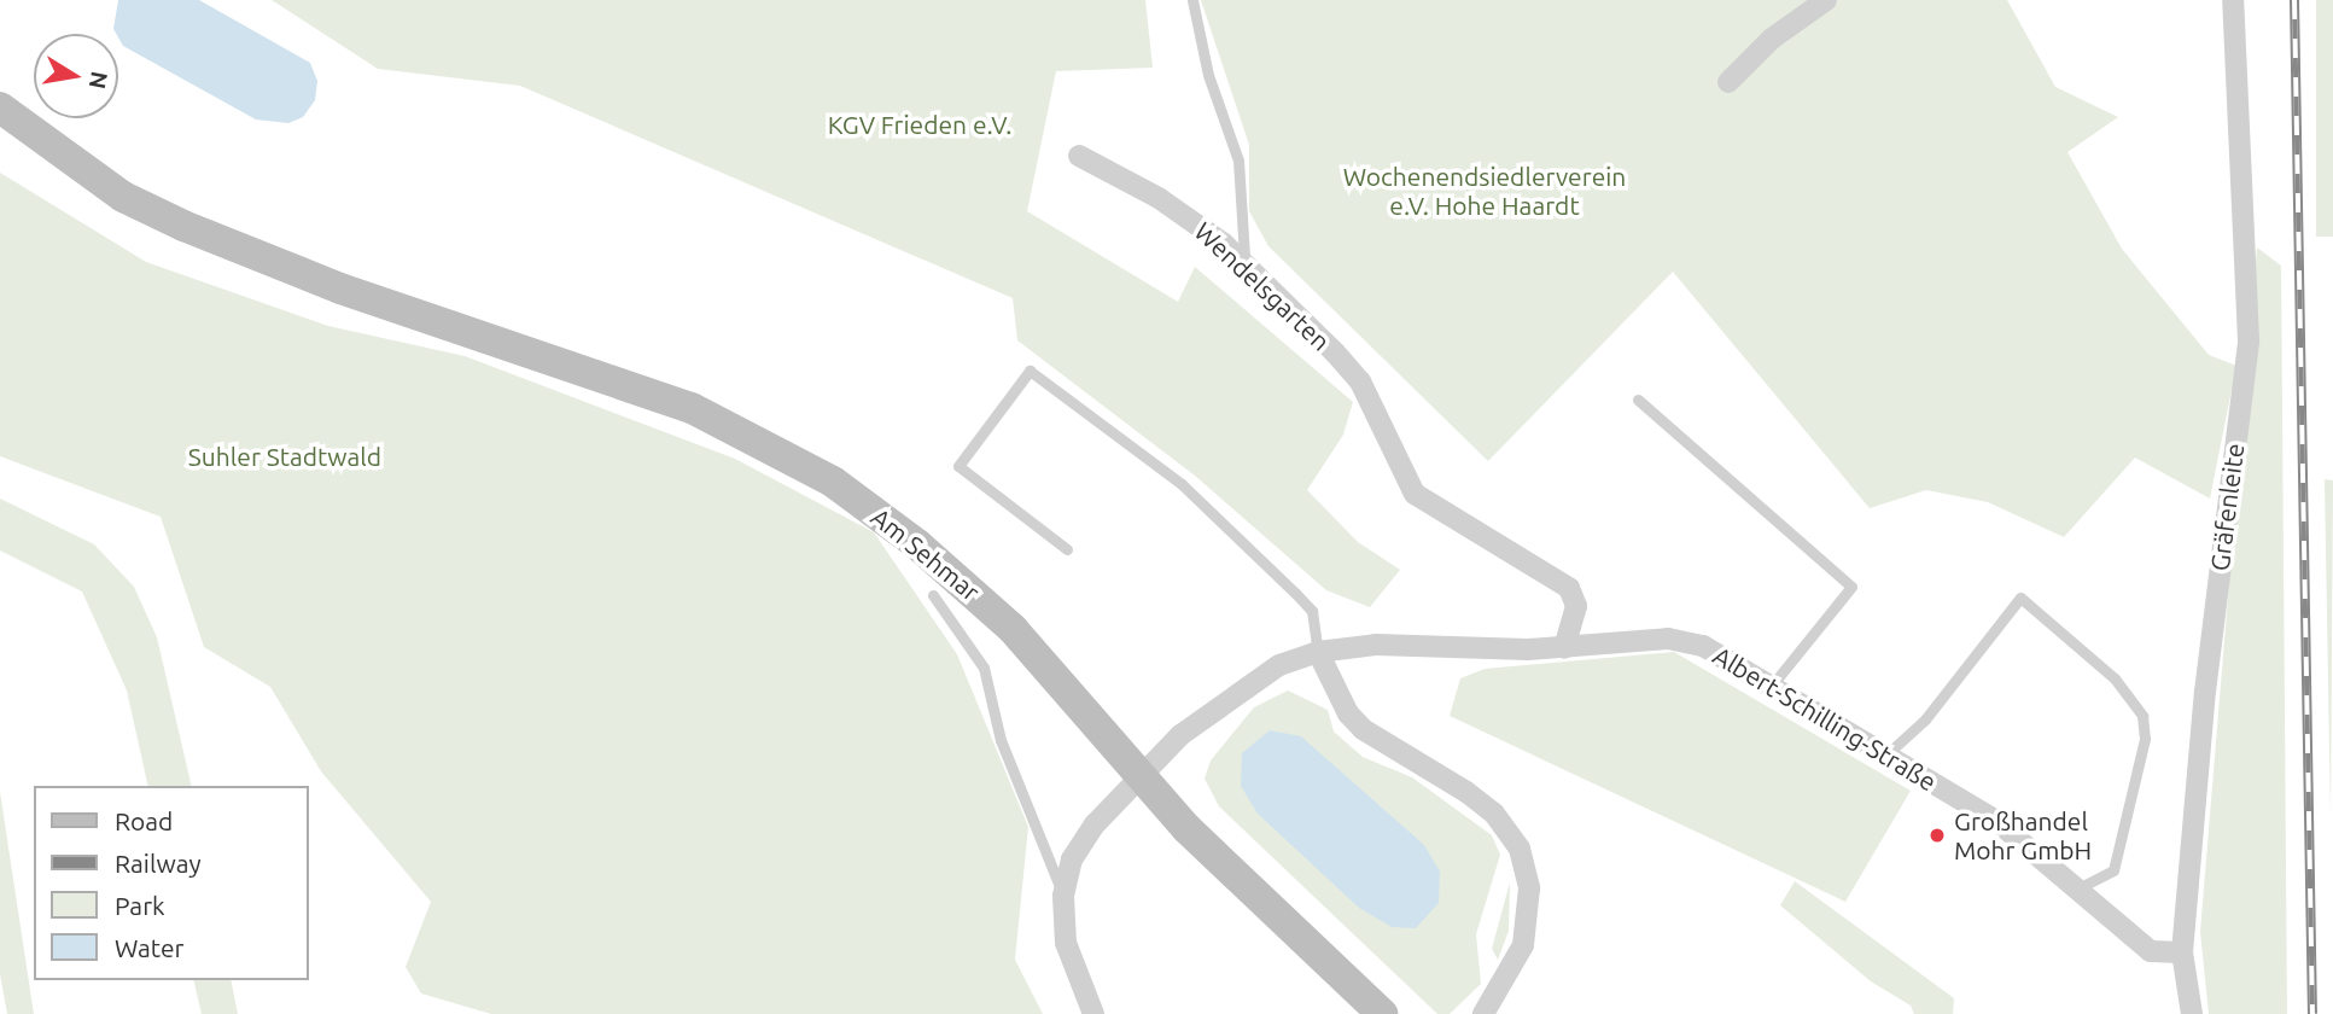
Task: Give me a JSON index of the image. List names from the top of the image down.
{
  "streets": {
    "main road": ["Am Sehmar"],
    "street": ["Wendelsgarten", "Gräfenleite", "Albert-Schilling-Straße"]
  },
  "crossings": [
    ["Wendelsgarten", "Albert-Schilling-Straße"],
    ["Gräfenleite", "Albert-Schilling-Straße"],
    ["Am Sehmar", "Albert-Schilling-Straße"]
  ],
  "parks": ["KGV Frieden e.V.", "Wochenendsiedlerverein e.V. Hohe Haardt", "Suhler Stadtwald"],
  "places": ["Großhandel Mohr GmbH"],
  "legend": [
    "Road",
    "Railway",
    "Park",
    "Water"
  ],
  "north": "right"
}
